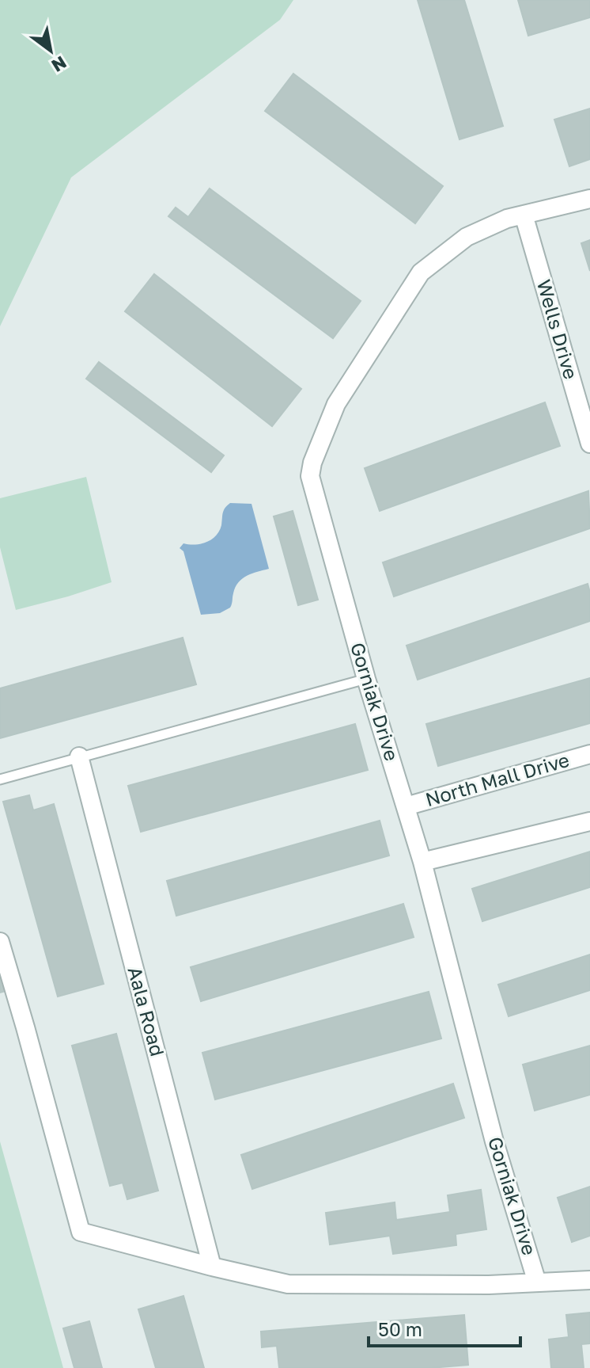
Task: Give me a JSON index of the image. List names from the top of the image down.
{
  "streets": {
    "street": [
      "Wells Drive",
      "Gorniak Drive",
      "North Mall Drive",
      "Aala Road"
    ]
  },
  "crossings": [
    ["Wells Drive", "Gorniak Drive"],
    ["Gorniak Drive", "North Mall Drive"]
  ],
  "scale_bar": "50 m",
  "north": "bottom right"
}
